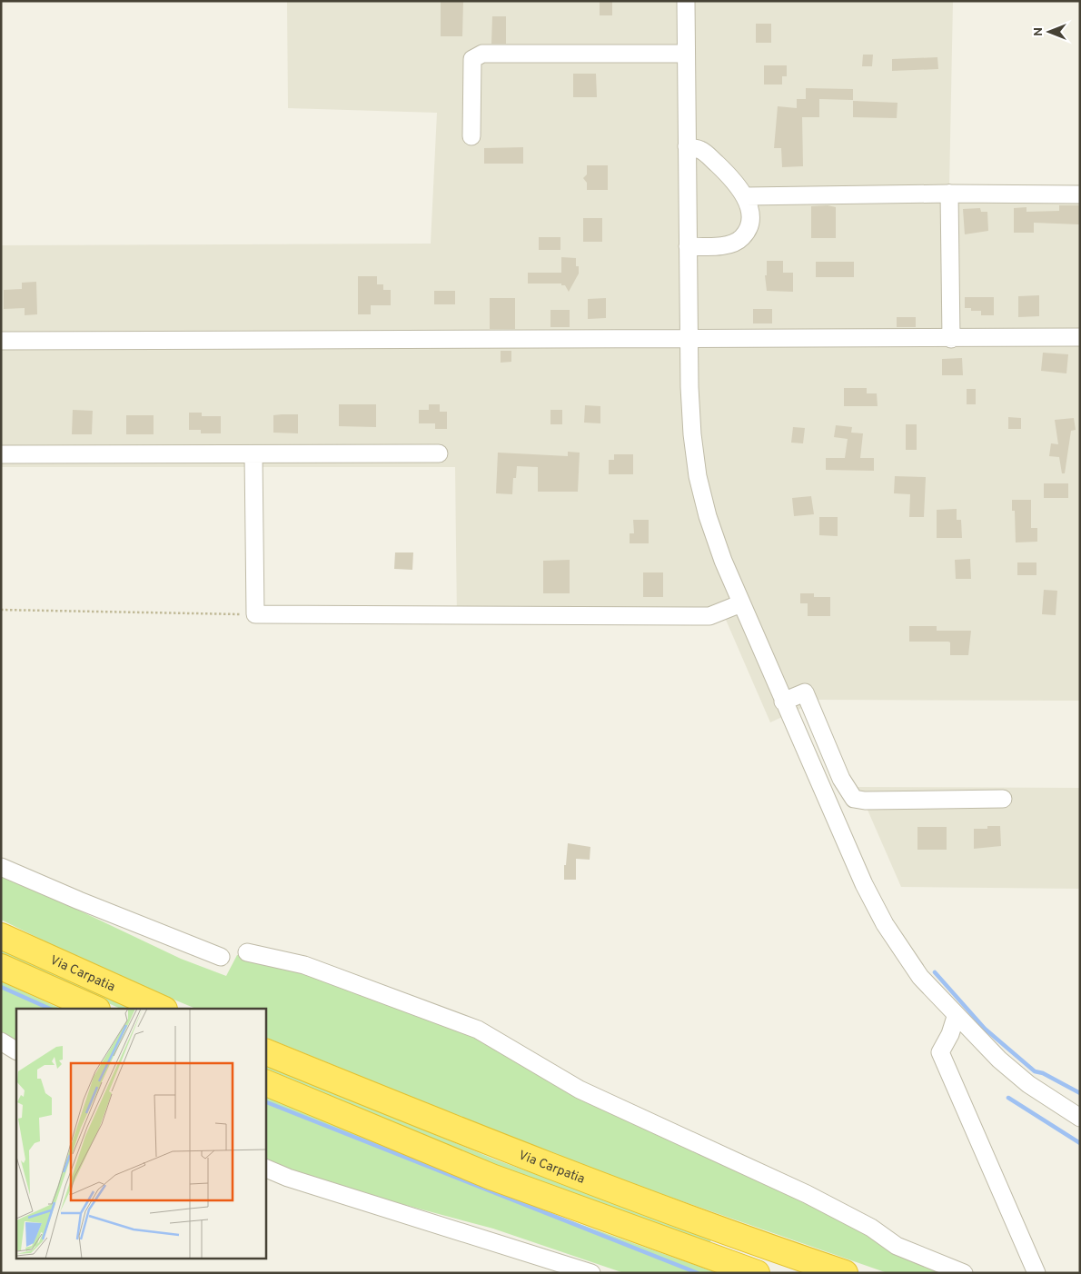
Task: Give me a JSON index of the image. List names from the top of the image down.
{
  "streets": {
    "highway": ["Via Carpatia"]
  },
  "north": "left"
}
